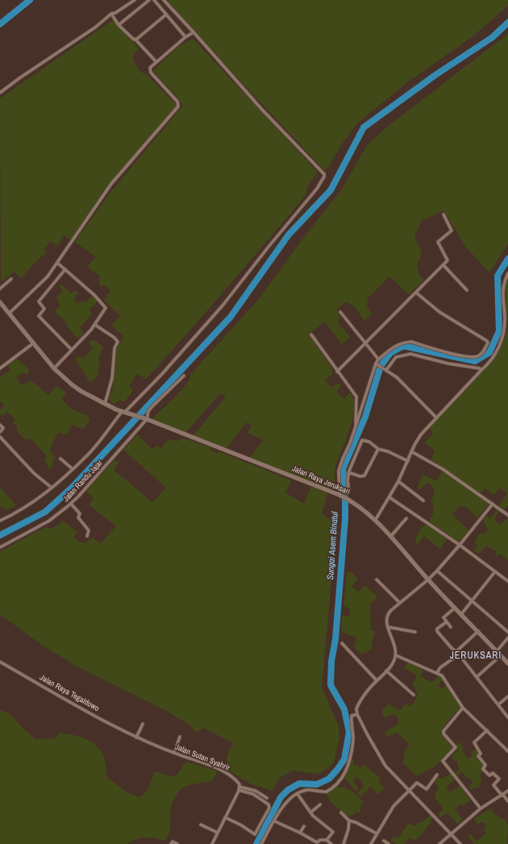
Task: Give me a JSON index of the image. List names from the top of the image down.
{
  "streets": {
    "street": [
      "Jalan Raya Jeruksari",
      "Jalan Randu Jajar",
      "Jalan Raya Tegaldowo",
      "Jalan Sutan Syahrir"
    ]
  },
  "crossings": [
    ["Jalan Raya Jeruksari", "Jalan Randu Jajar"],
    ["Jalan Raya Tegaldowo", "Jalan Sutan Syahrir"]
  ],
  "districts": ["JERUKSARI"],
  "water": ["Sungai Asem Binatul"]
}
